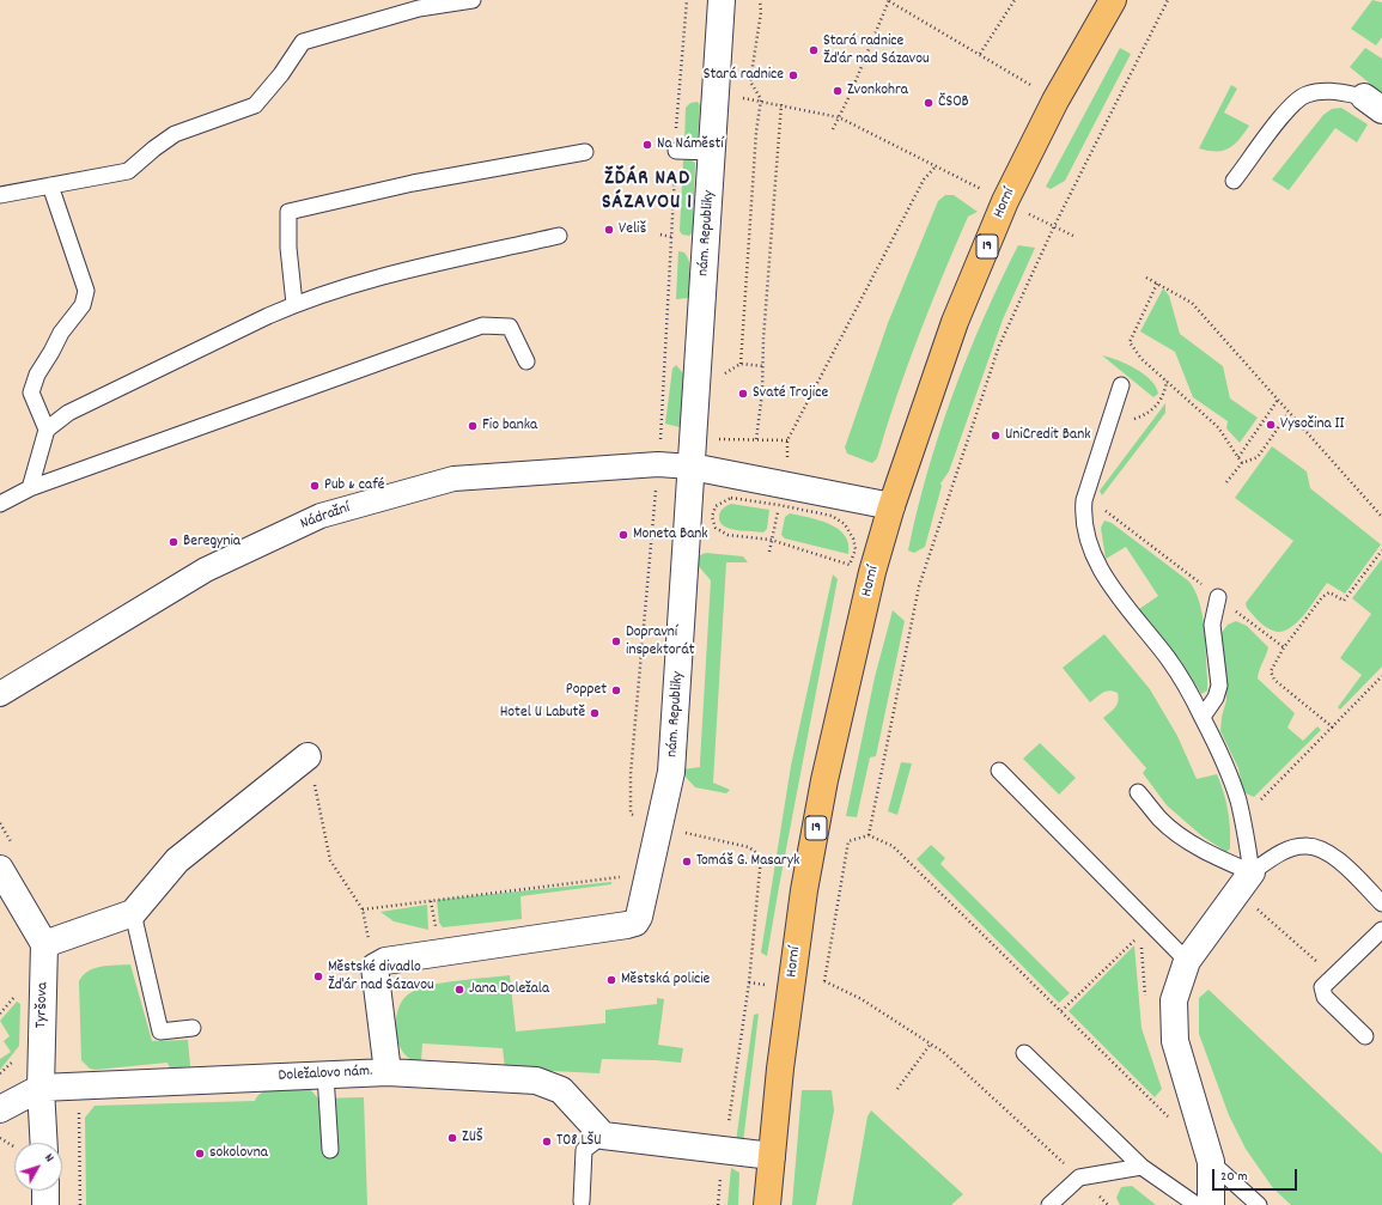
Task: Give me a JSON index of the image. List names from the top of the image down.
{
  "streets": {
    "main road": ["Horní", "19"],
    "street": [
      "nám. Republiky",
      "Nádražní",
      "Tyršova",
      "Doležalovo nám."
    ]
  },
  "crossings": [
    ["nám. Republiky", "Nádražní"],
    ["nám. Republiky", "Doležalovo nám."],
    ["Tyršova", "Doležalovo nám."]
  ],
  "districts": ["ŽĎÁR NAD SÁZAVOU 1"],
  "places": [
    "Stará radnice Žďár nad Sázavou",
    "Stará radnice",
    "Zvonkohra",
    "ČSOB",
    "Na Náměstí",
    "Veliš",
    "Svaté Trojice",
    "Vysočina II",
    "Fio banka",
    "UniCredit Bank",
    "Pub & café",
    "Moneta Bank",
    "Beregynia",
    "Dopravní inspektorát",
    "Poppet",
    "Hotel U Labutě",
    "Tomáš G. Masaryk",
    "Městské divadlo Žďár nad Sázavou",
    "Městská policie",
    "Jana Doležala",
    "ZUŠ",
    "T08 LŠU",
    "sokolovna"
  ],
  "scale_bar": "20 m",
  "north": "top right"
}
